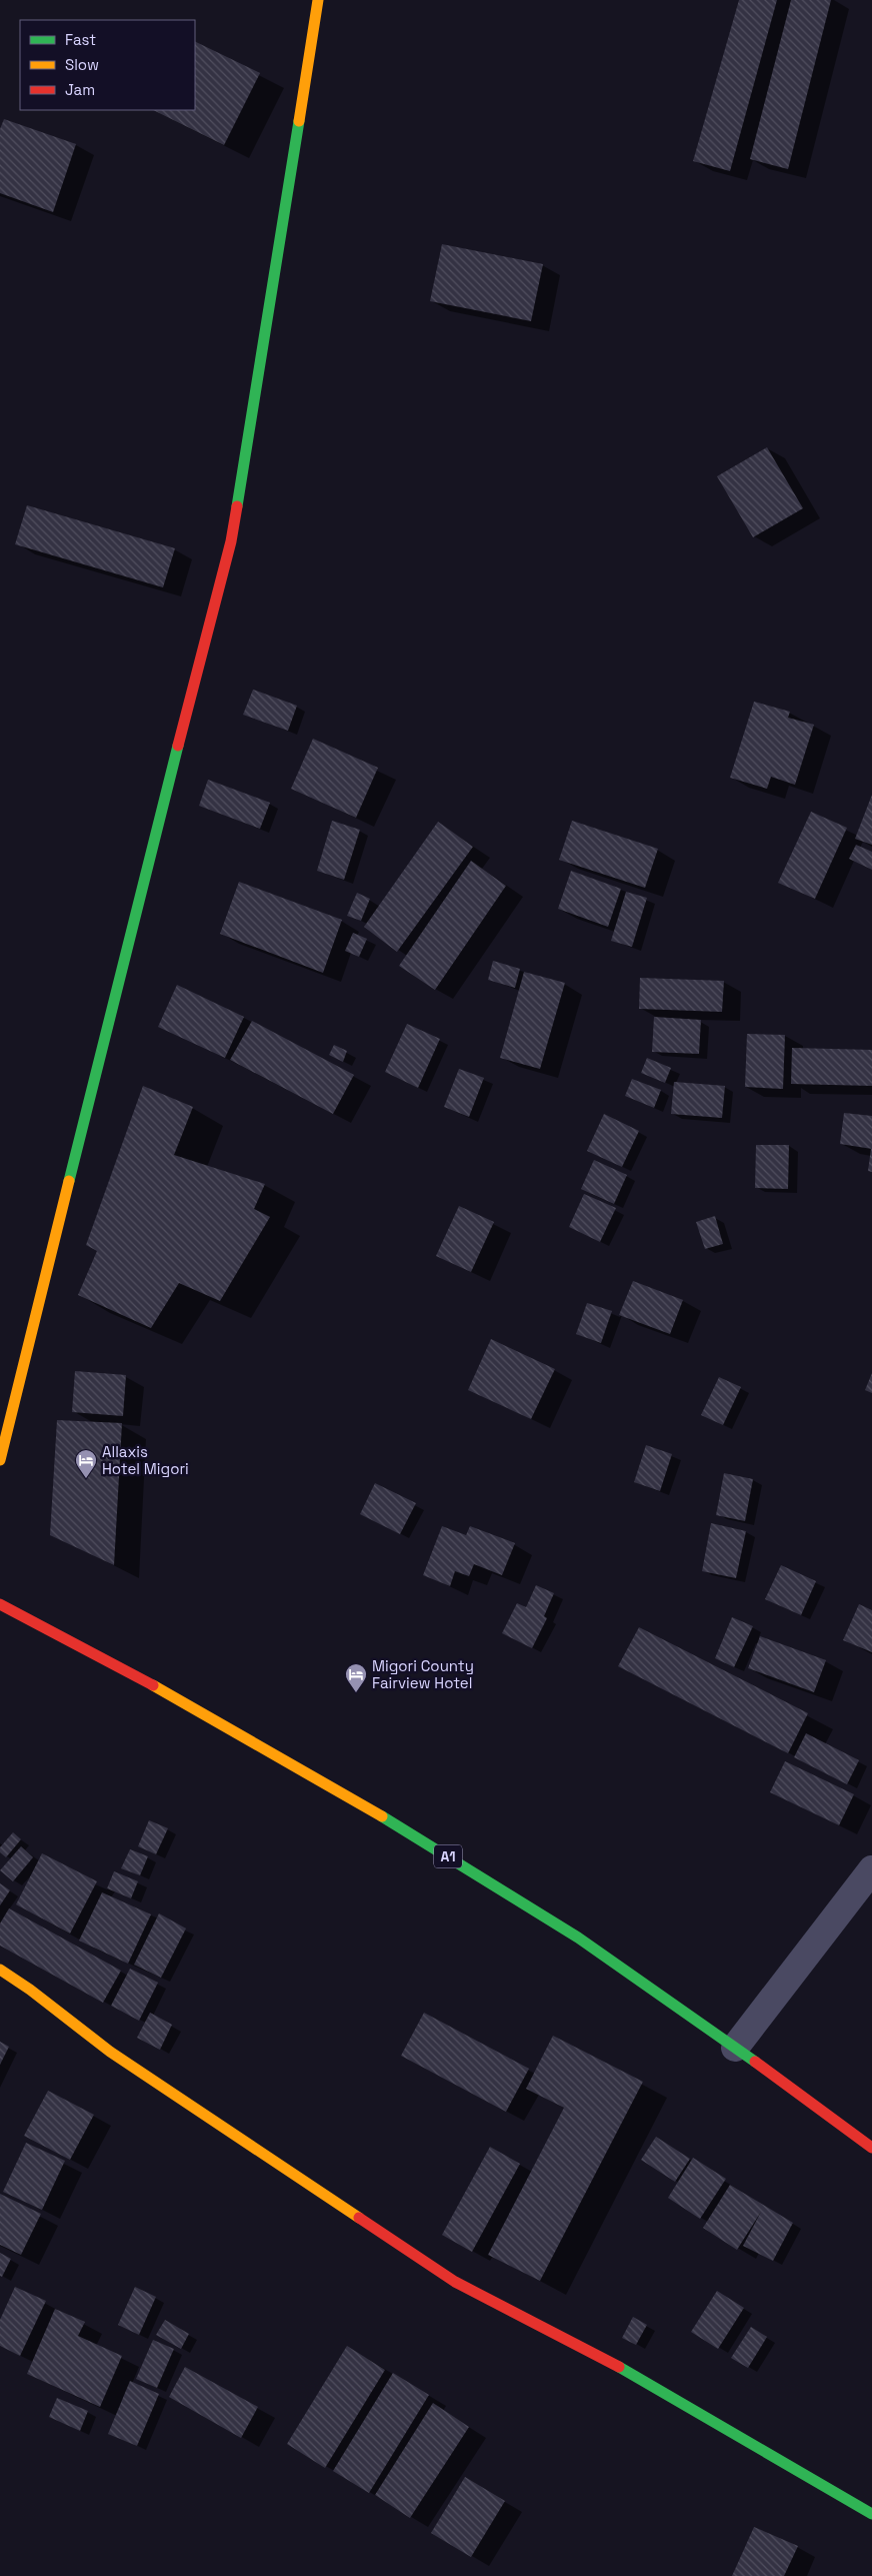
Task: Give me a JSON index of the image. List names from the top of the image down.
{
  "streets": {
    "main road": ["A1"]
  },
  "places": {
    "hotel": ["Allaxis Hotel Migori", "Migori County Fairview Hotel"]
  },
  "legend": ["Fast", "Slow", "Jam"]
}
